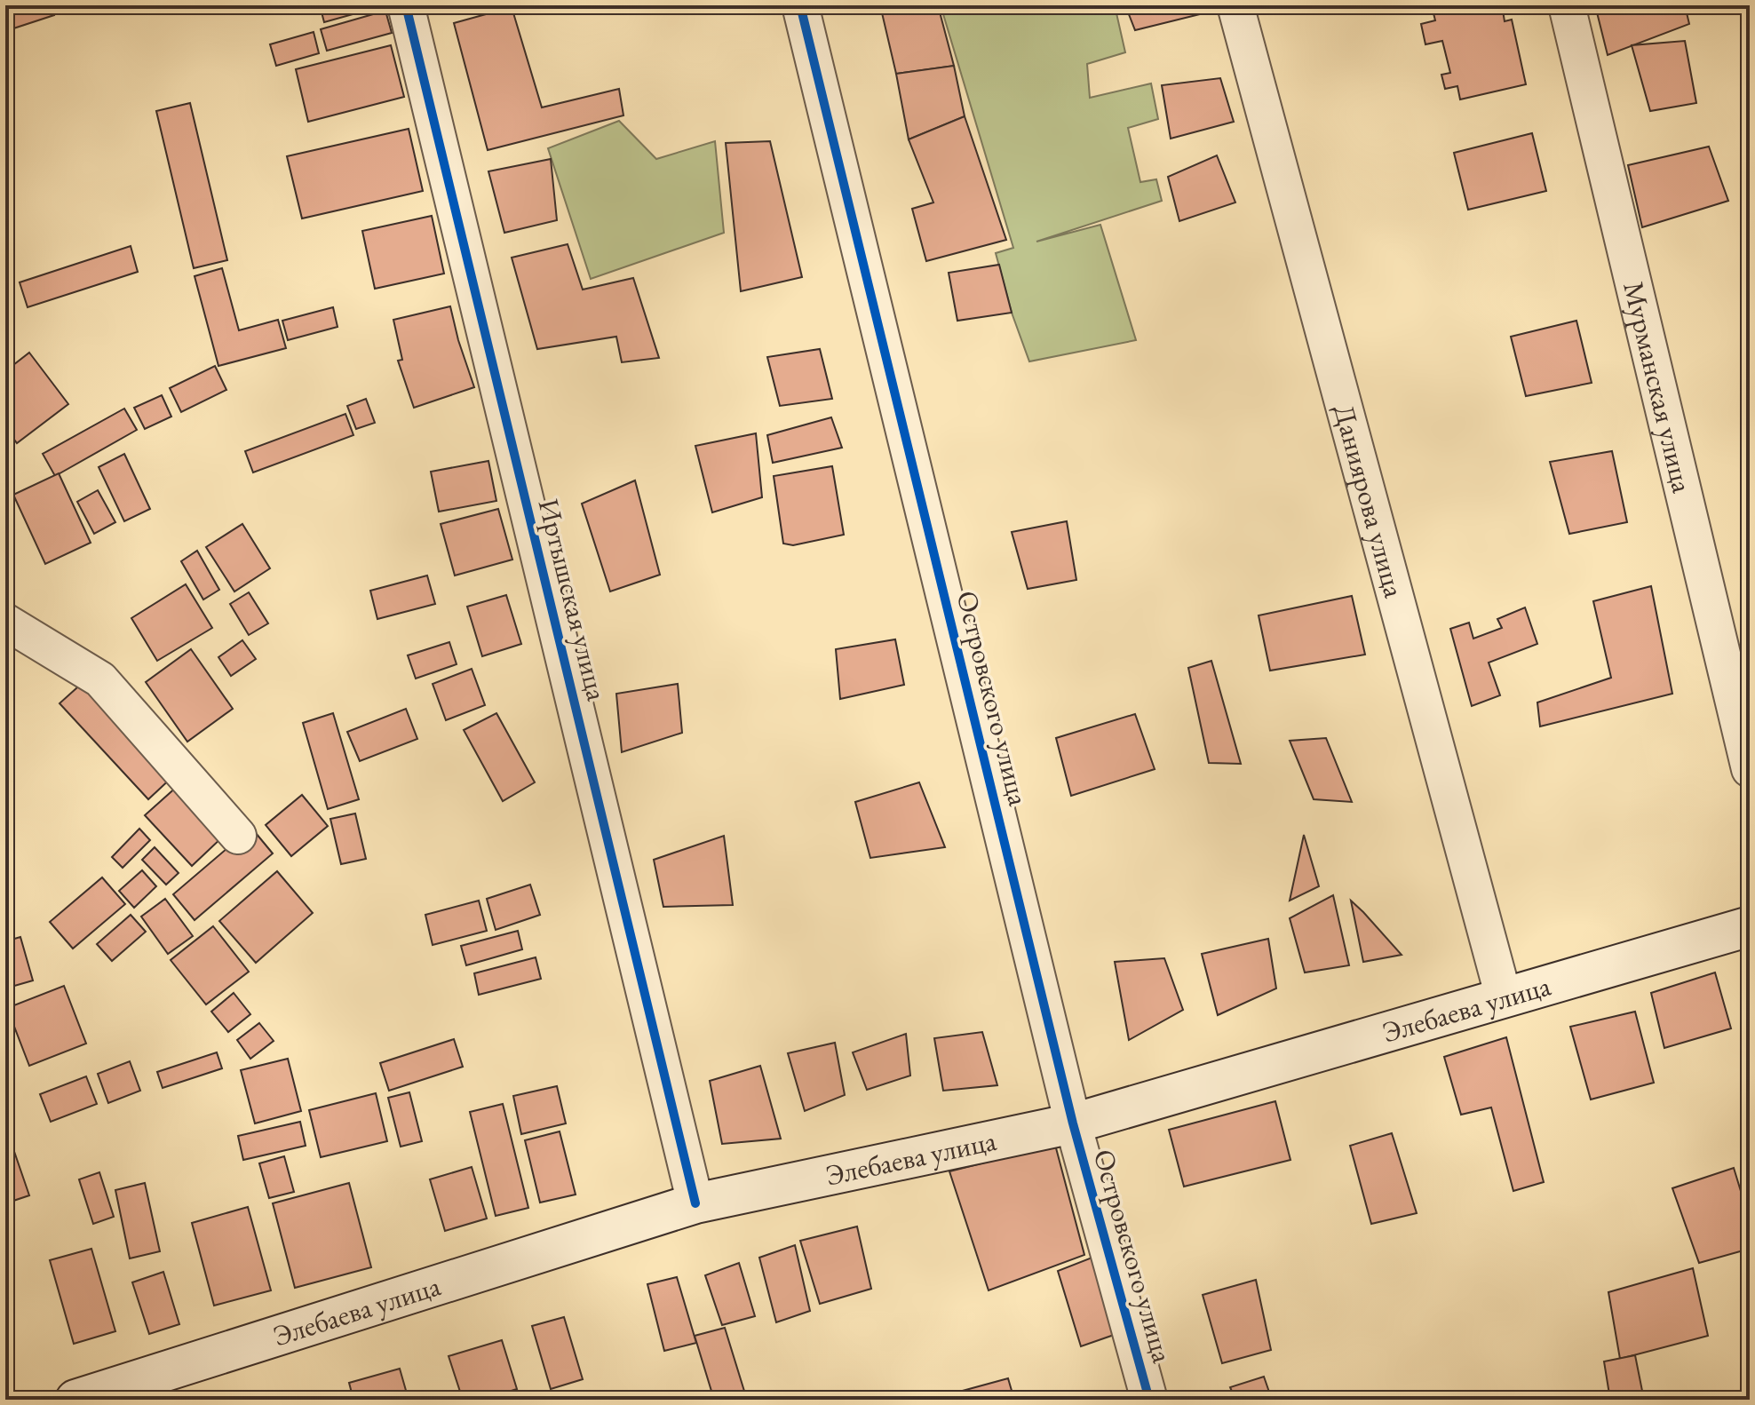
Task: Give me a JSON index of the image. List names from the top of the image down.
{
  "streets": {
    "main road": ["Элебаева улица"],
    "street": [
      "Мурманская улица",
      "Даниярова улица",
      "Иртышская улица",
      "Островского улица"
    ]
  },
  "crossings": [
    ["Даниярова улица", "Элебаева улица"],
    ["Иртышская улица", "Элебаева улица"],
    ["Островского улица", "Элебаева улица"]
  ]
}
